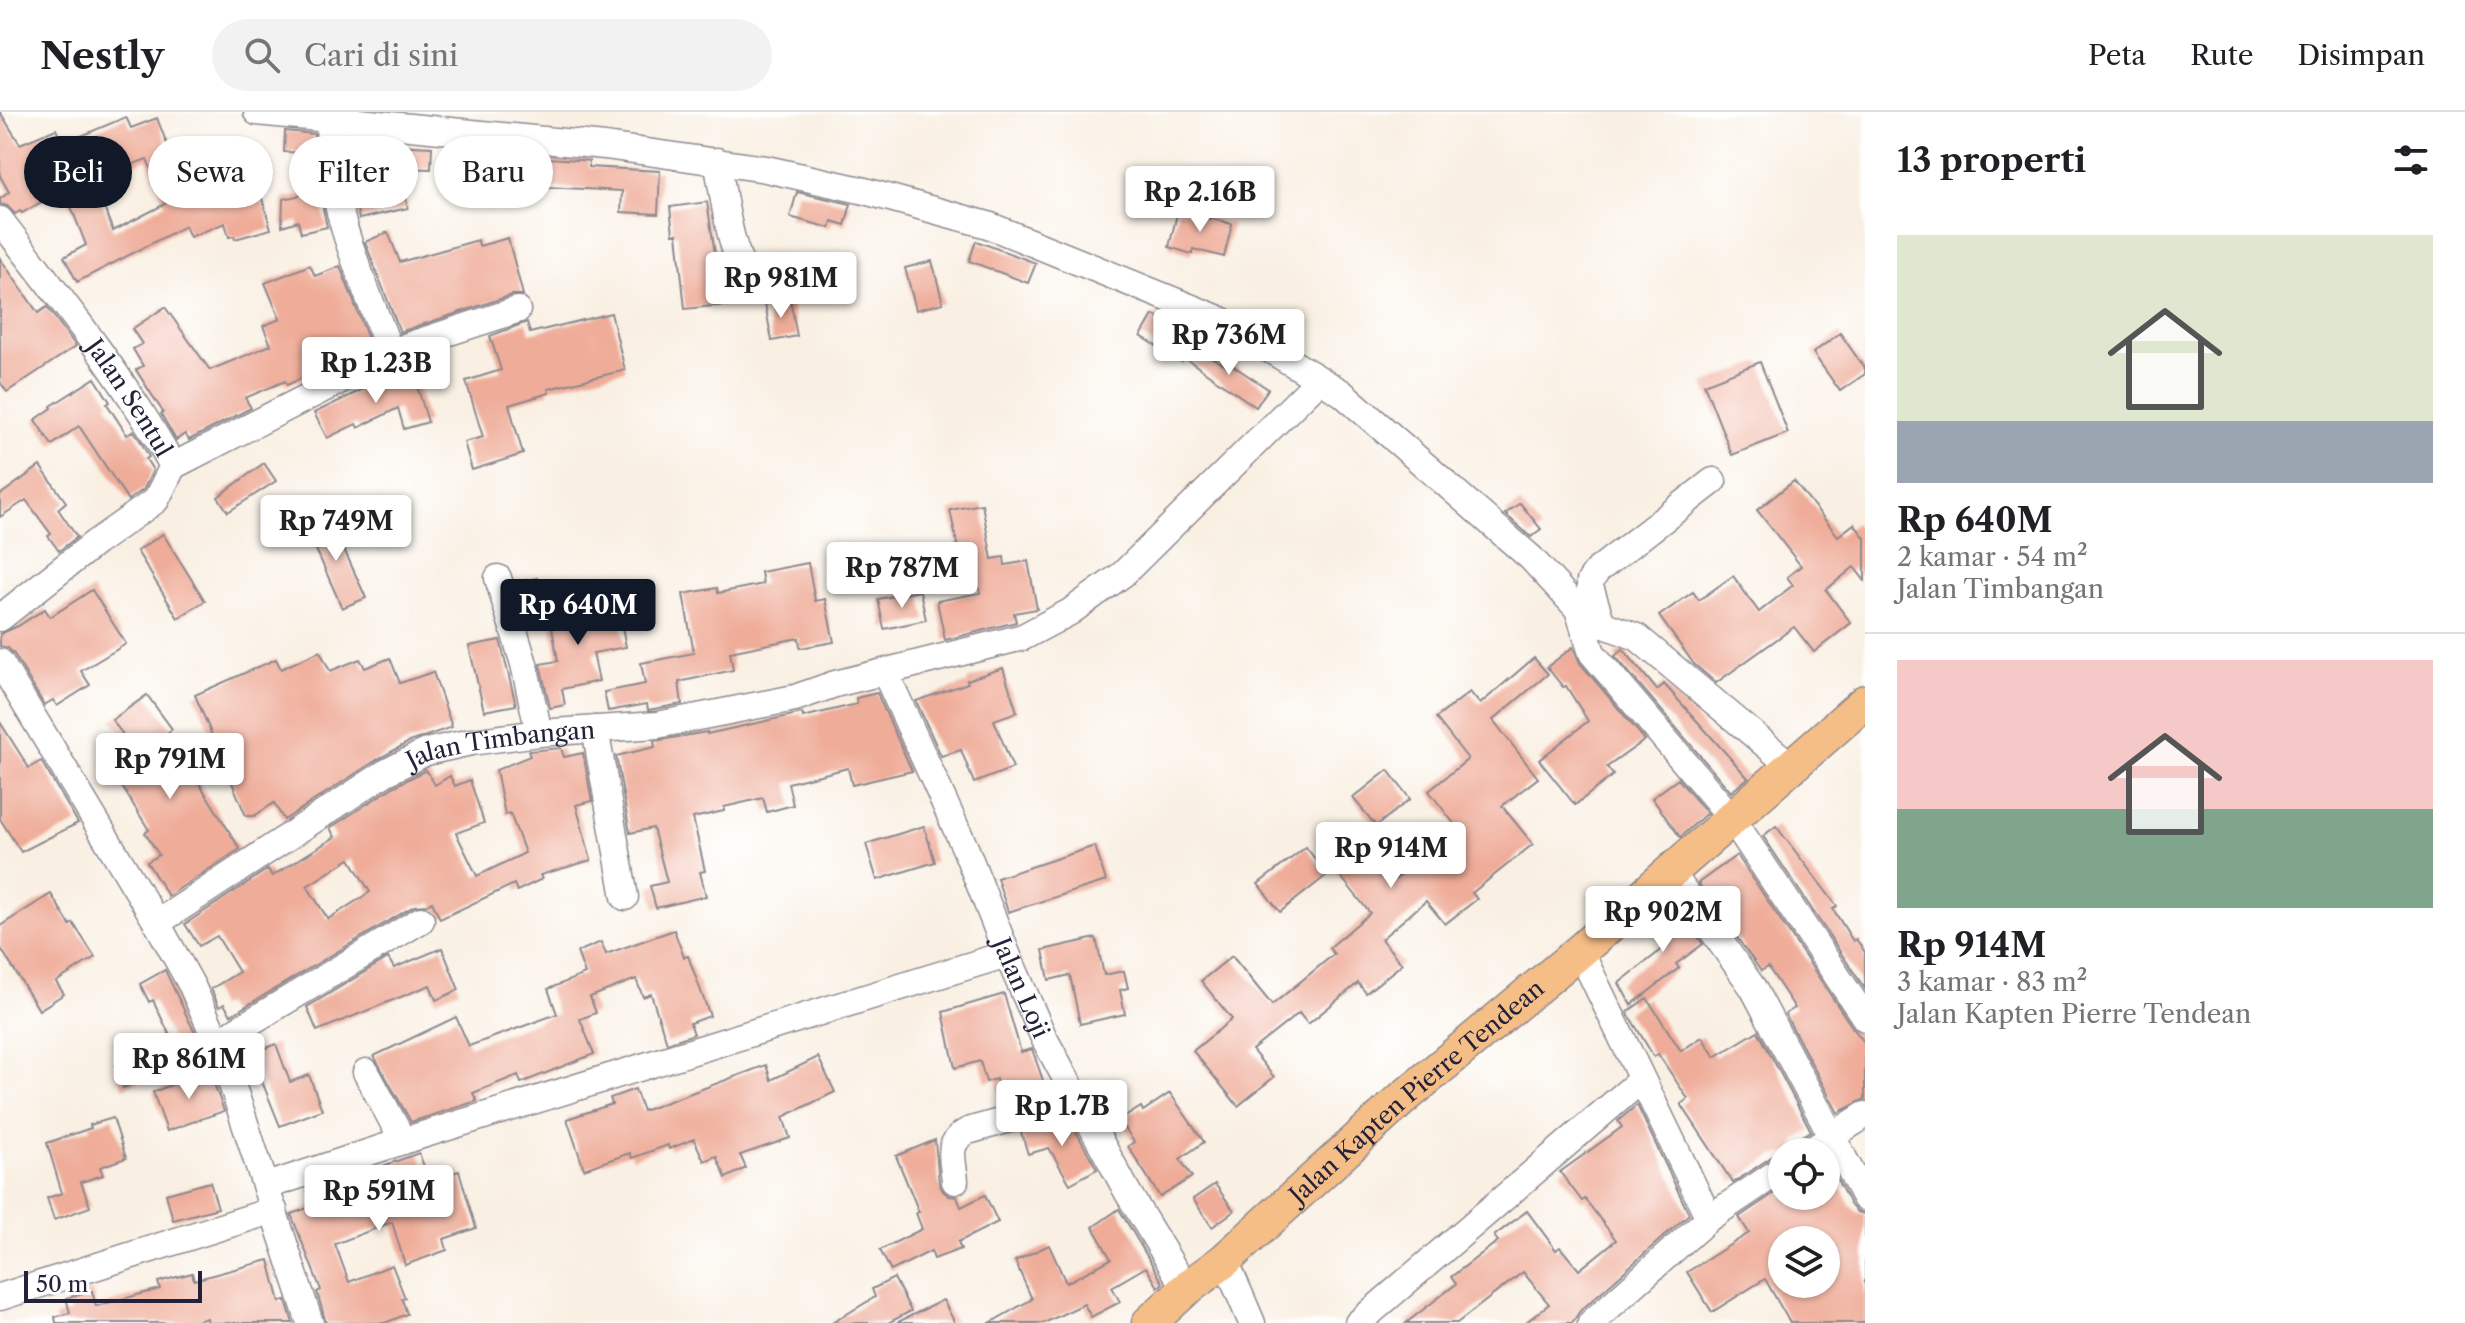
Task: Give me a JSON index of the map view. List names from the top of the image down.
{
  "streets": {
    "main road": ["Jalan Kapten Pierre Tendean"],
    "street": ["Jalan Sentul", "Jalan Timbangan", "Jalan Loji"]
  },
  "crossings": [
    ["Jalan Timbangan", "Jalan Loji"],
    ["Jalan Loji", "Jalan Kapten Pierre Tendean"]
  ],
  "scale_bar": "50 m",
  "page": {
    "header": "Nestly",
    "search": "Cari di sini",
    "nav": ["Peta", "Rute", "Disimpan"],
    "heading": "13 properti",
    "chip": [
      "Beli",
      "Sewa",
      "Filter",
      "Baru"
    ],
    "price": [
      "Rp 2.16B",
      "Rp 981M",
      "Rp 736M",
      "Rp 1.23B",
      "Rp 749M",
      "Rp 787M",
      "Rp 640M",
      "Rp 791M",
      "Rp 914M",
      "Rp 902M",
      "Rp 861M",
      "Rp 1.7B",
      "Rp 591M"
    ],
    "list": [
      {
        "name": "Rp 640M",
        "note": "2 kamar · 54 m² · Jalan Timbangan"
      },
      {
        "name": "Rp 914M",
        "note": "3 kamar · 83 m² · Jalan Kapten Pierre Tendean"
      }
    ],
    "scale": "50 m"
  }
}
